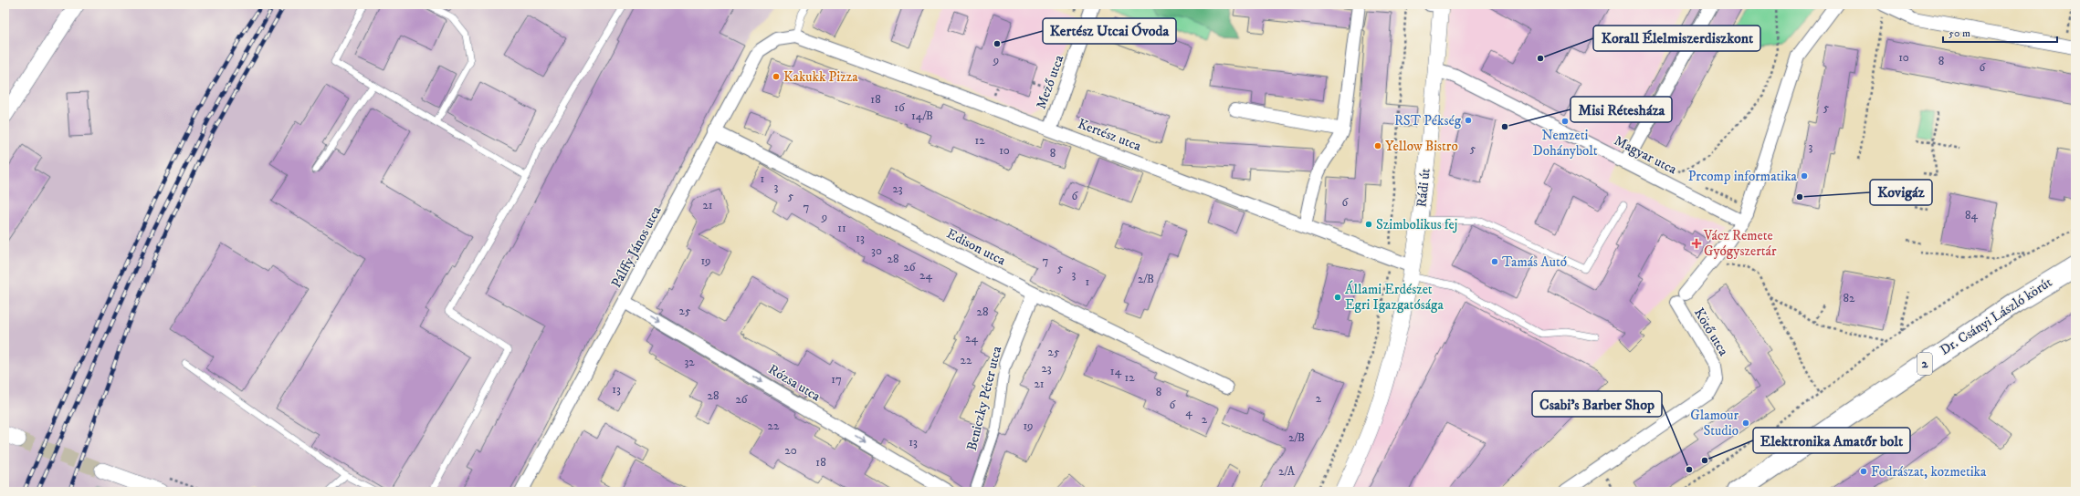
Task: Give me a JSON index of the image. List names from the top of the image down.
{
  "streets": {
    "main road": ["Dr. Csányi László körút", "2"],
    "street": [
      "Mező utca",
      "Kertész utca",
      "Magyar utca",
      "Rádi út",
      "Pálffy János utca",
      "Edison utca",
      "Kötő utca",
      "Rózsa utca",
      "Beniczky Péter utca"
    ]
  },
  "crossings": [
    ["Mező utca", "Kertész utca"],
    ["Kertész utca", "Rádi út"],
    ["Kertész utca", "Pálffy János utca"],
    ["Magyar utca", "Rádi út"],
    ["Magyar utca", "Kötő utca"],
    ["Pálffy János utca", "Edison utca"],
    ["Pálffy János utca", "Rózsa utca"],
    ["Edison utca", "Beniczky Péter utca"]
  ],
  "one_way": ["Rózsa utca"],
  "places": {
    "other": [
      "Kertész Utcai Óvoda",
      "Korall Élelmiszerdiszkont",
      "Kakukk Pizza",
      "RST Pékség",
      "Nemzeti Dohánybolt",
      "Misi Rétesháza",
      "Yellow Bistro",
      "Prcomp informatika",
      "Kovigáz",
      "Szimbolikus fej",
      "Tamás Autó",
      "Állami Erdészet Egri Igazgatósága",
      "Glamour Studio",
      "Elektronika Amatőr bolt",
      "Csabi's Barber Shop",
      "Fodrászat, kozmetika"
    ],
    "health": ["Vácz Remete Gyógyszertár"]
  },
  "house_numbers": [
    "10",
    "9",
    "8",
    "6",
    "18",
    "16",
    "5",
    "14/B",
    "12",
    "3",
    "5",
    "10",
    "8",
    "1",
    "3",
    "23",
    "5",
    "6",
    "6",
    "21",
    "7",
    "84",
    "9",
    "11",
    "13",
    "30",
    "28",
    "19",
    "7",
    "26",
    "5",
    "3",
    "24",
    "2/B",
    "1",
    "82",
    "25",
    "28",
    "24",
    "25",
    "22",
    "32",
    "23",
    "14",
    "12",
    "17",
    "21",
    "13",
    "8",
    "28",
    "2",
    "26",
    "6",
    "4",
    "2",
    "22",
    "19",
    "2/B",
    "13",
    "20",
    "18",
    "2/A"
  ],
  "scale_bar": "50 m"
}
